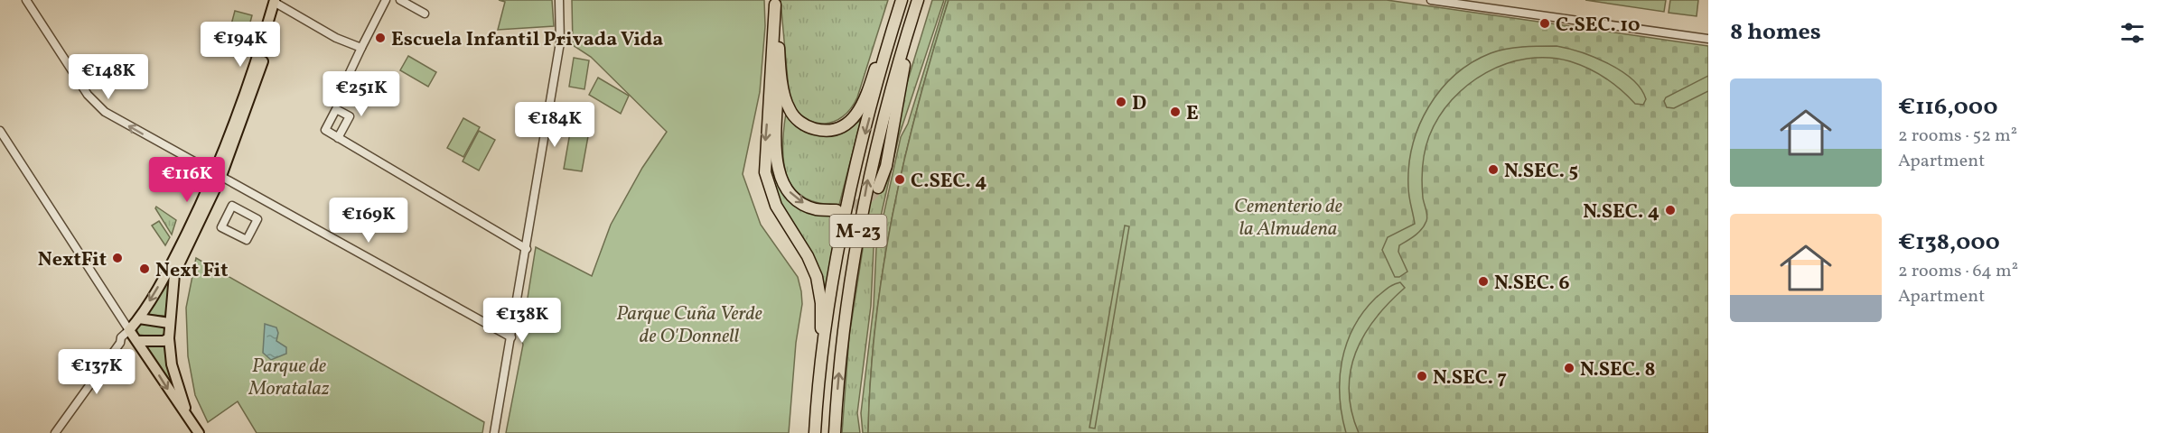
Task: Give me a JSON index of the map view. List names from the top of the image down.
{
  "streets": {
    "highway": ["M-23"]
  },
  "parks": ["Cementerio de la Almudena", "Parque Cuña Verde de O'Donnell", "Parque de Moratalaz"],
  "places": [
    "C.SEC. 10",
    "Escuela Infantil Privada Vida",
    "D",
    "E",
    "N.SEC. 5",
    "C.SEC. 4",
    "N.SEC. 4",
    "NextFit",
    "Next Fit",
    "N.SEC. 6",
    "N.SEC. 8",
    "N.SEC. 7"
  ],
  "page": {
    "heading": "8 homes",
    "price": [
      "€194K",
      "€148K",
      "€251K",
      "€184K",
      "€116K",
      "€169K",
      "€138K",
      "€137K"
    ],
    "list": [
      {
        "name": "€116,000",
        "note": "2 rooms · 52 m² · Apartment"
      },
      {
        "name": "€138,000",
        "note": "2 rooms · 64 m² · Apartment"
      }
    ]
  }
}
